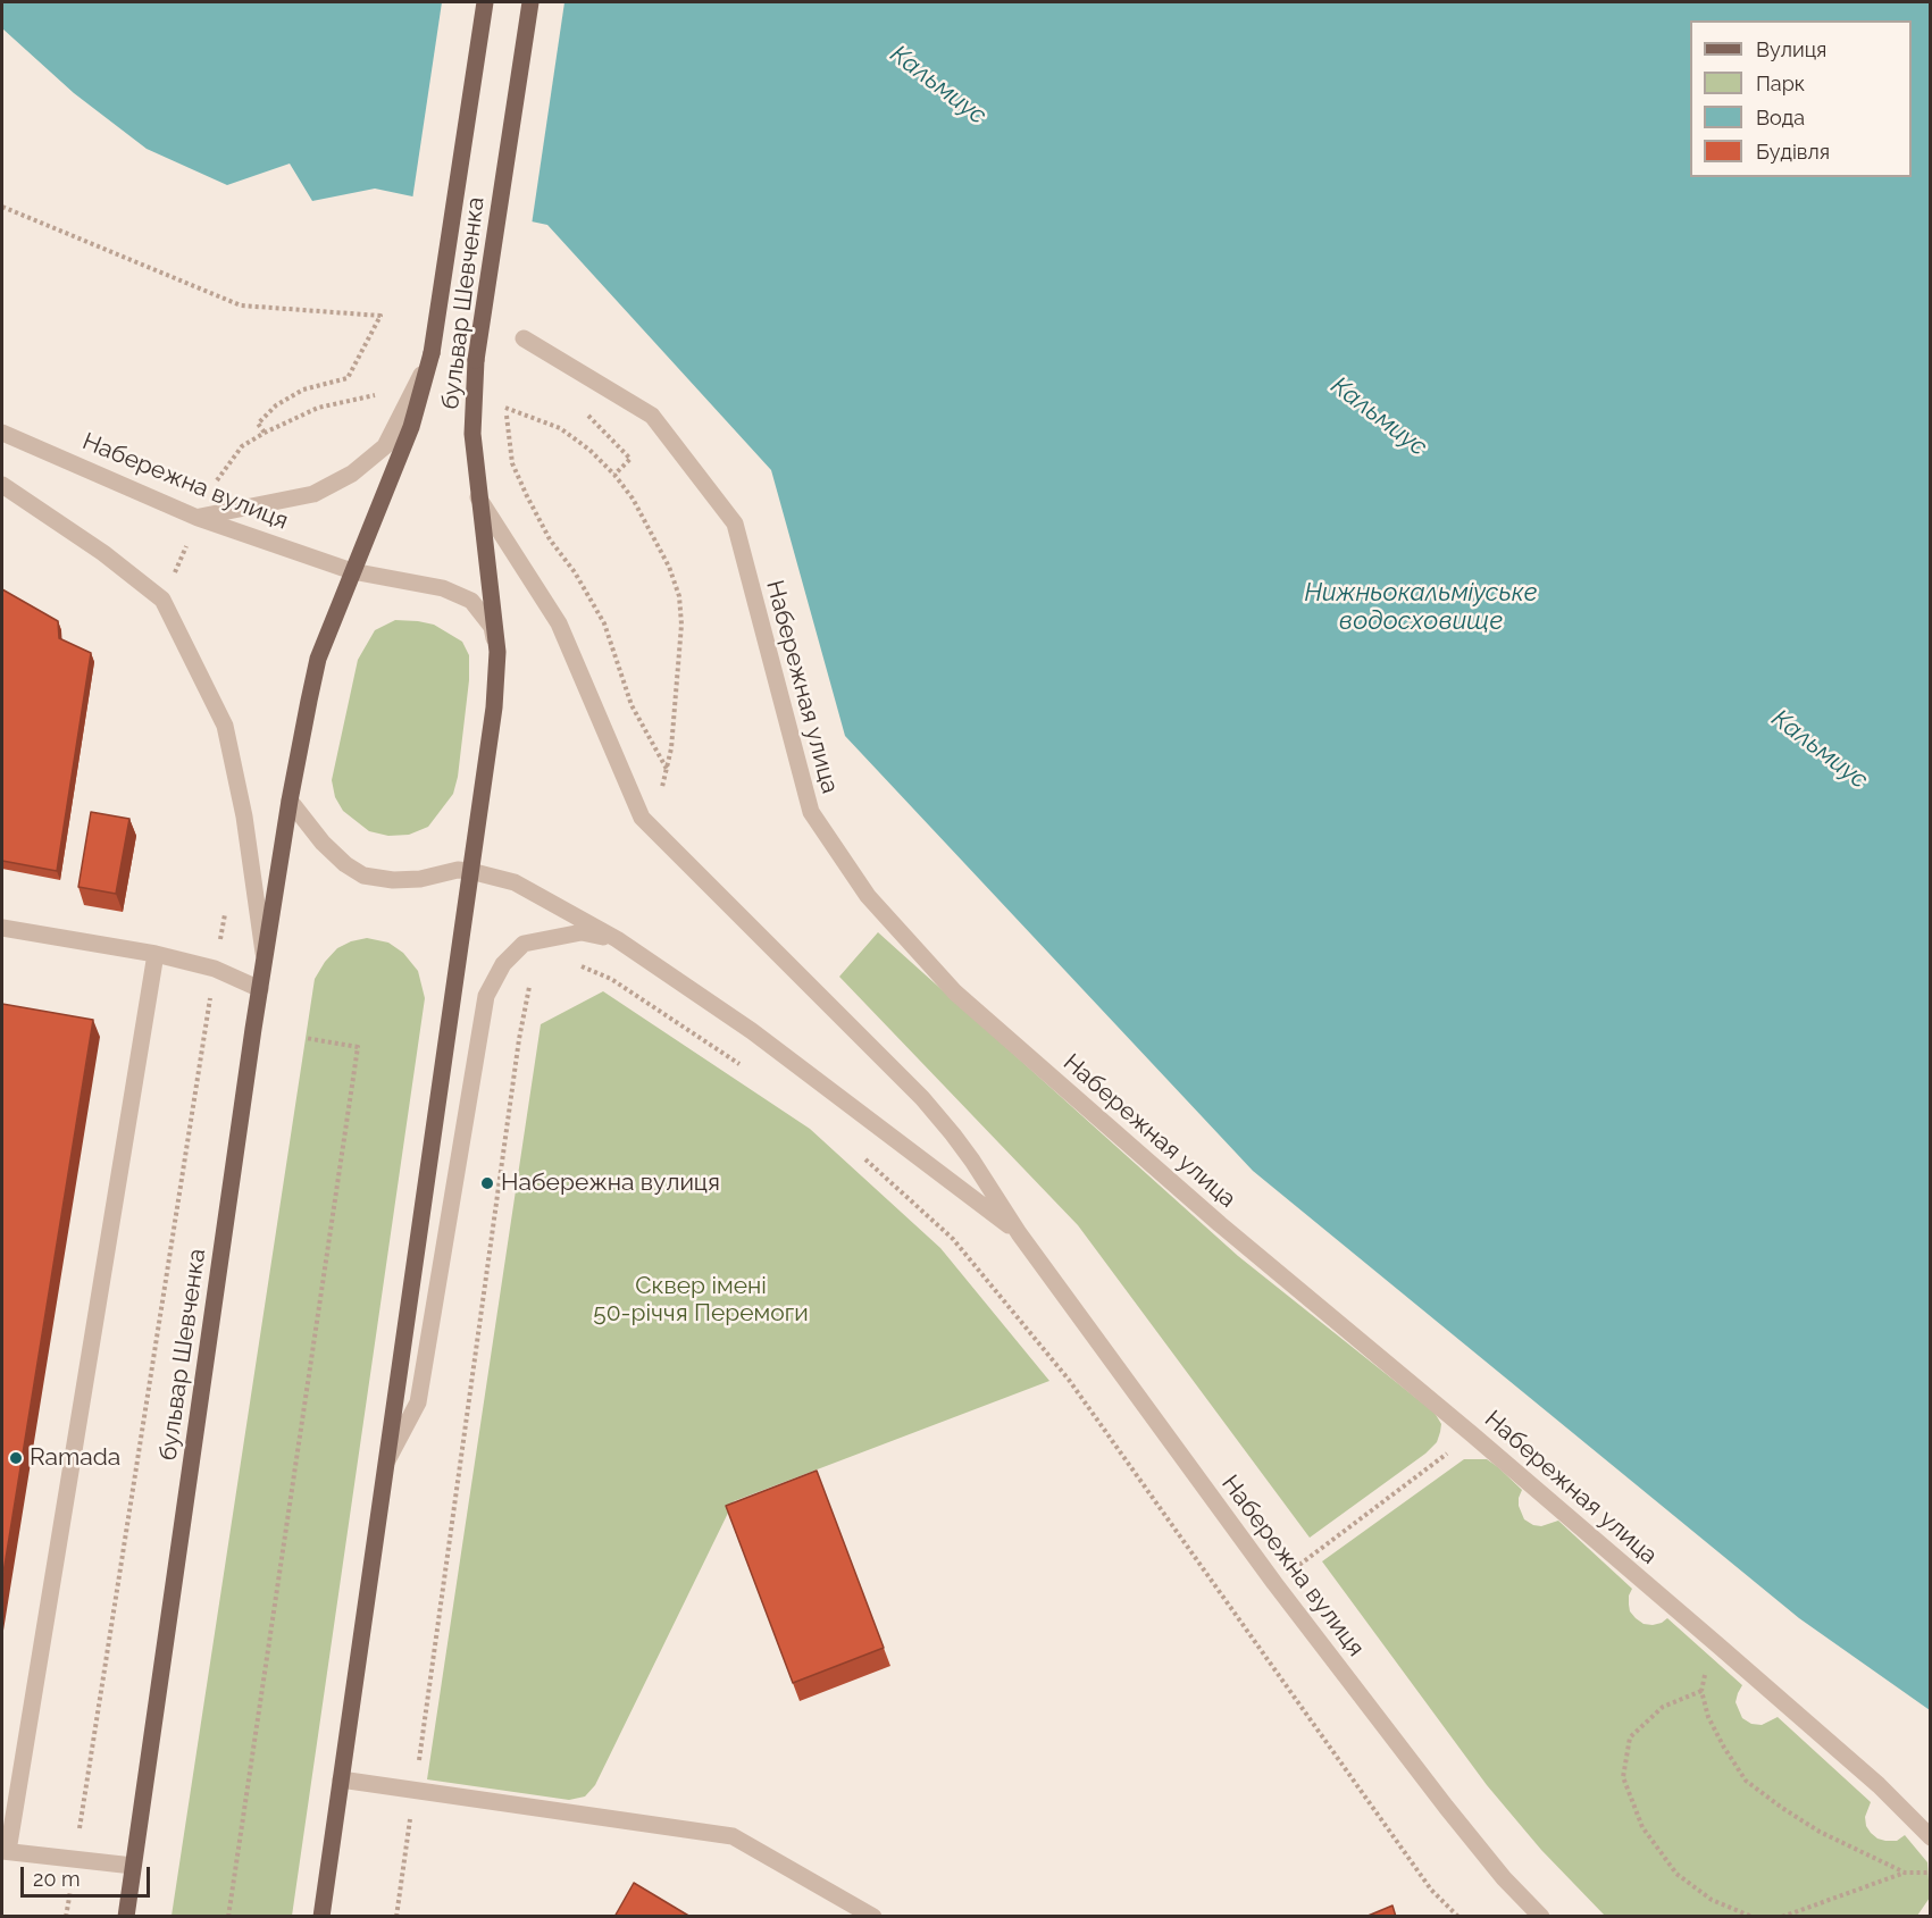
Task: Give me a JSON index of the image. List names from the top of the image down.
{
  "streets": {
    "main road": ["бульвар Шевченка"],
    "street": ["Набережна вулиця", "Набережная улица"]
  },
  "crossings": [
    ["бульвар Шевченка", "Набережна вулиця"]
  ],
  "water": ["Кальмиус", "Нижньокальміуське водосховище"],
  "parks": ["Сквер імені 50-річчя Перемоги"],
  "places": ["Набережна вулиця", "Ramada"],
  "legend": [
    "Вулиця",
    "Парк",
    "Вода",
    "Будівля"
  ],
  "scale_bar": "20 m"
}
